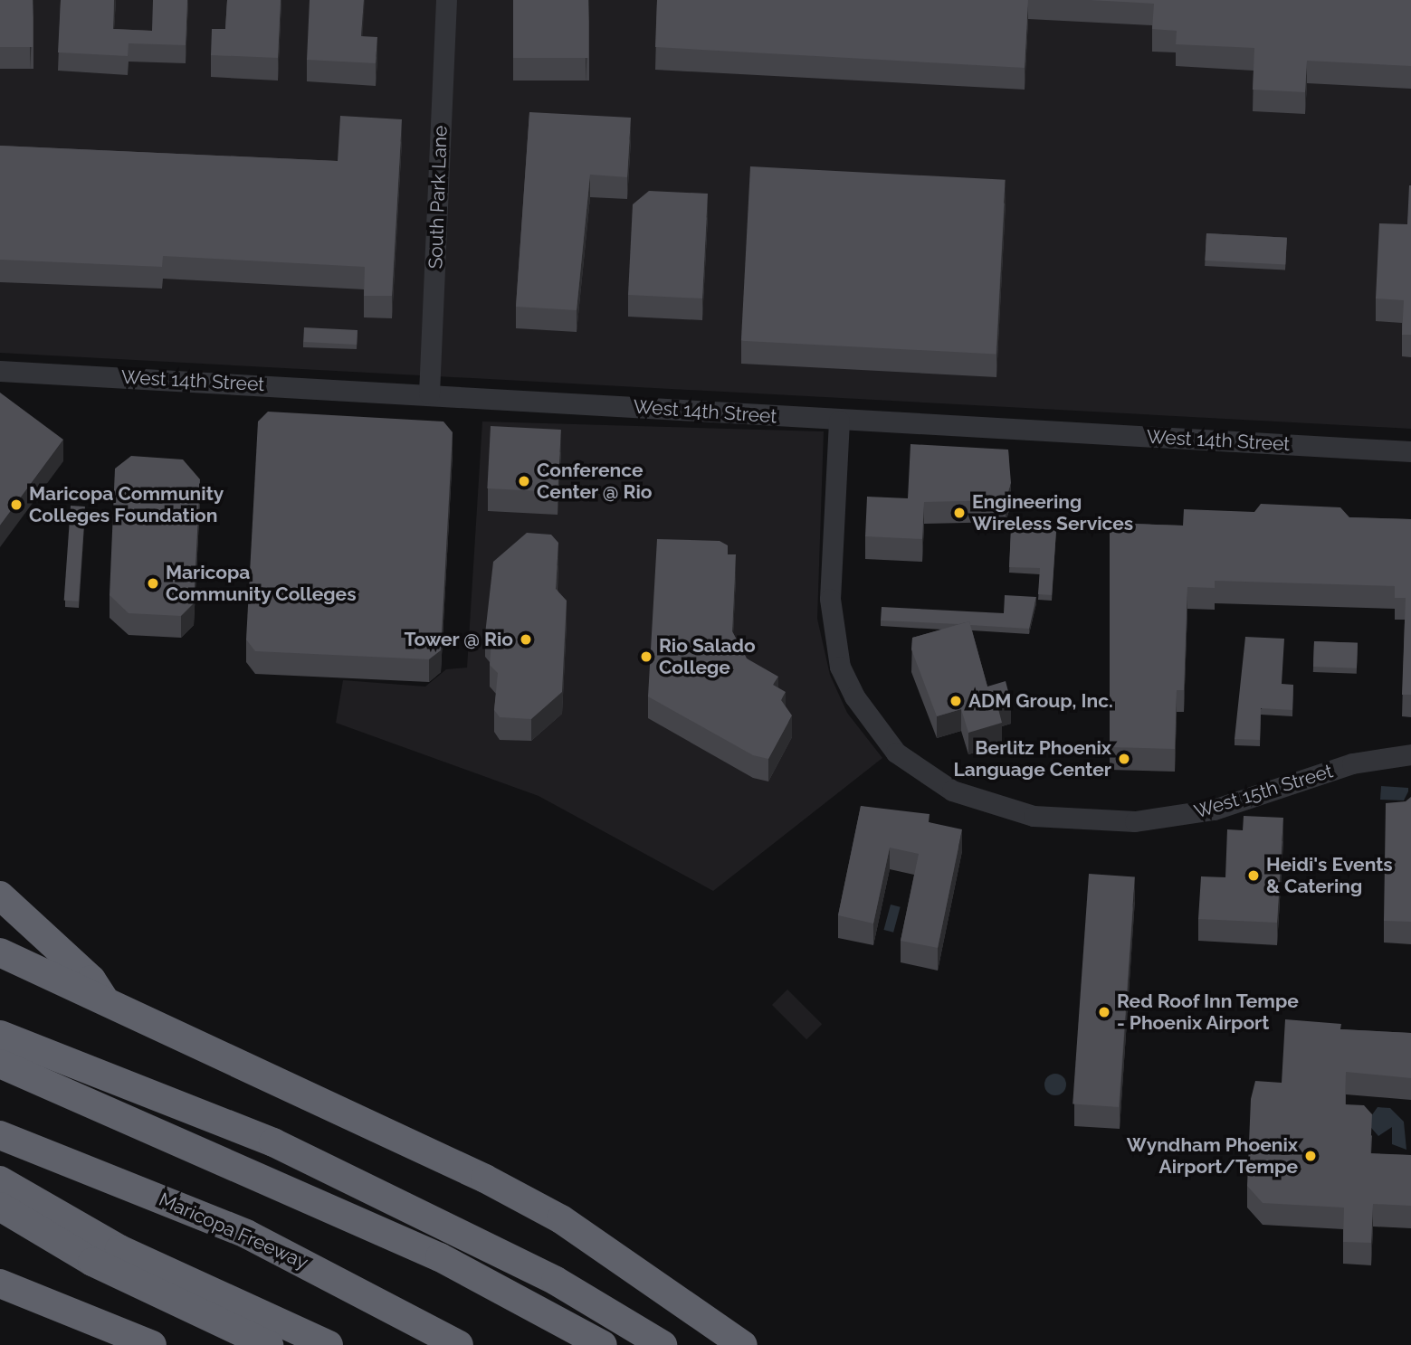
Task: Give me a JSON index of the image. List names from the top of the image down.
{
  "streets": {
    "highway": ["Maricopa Freeway"],
    "street": ["South Park Lane", "West 14th Street", "West 15th Street"]
  },
  "crossings": [
    ["South Park Lane", "West 14th Street"],
    ["West 14th Street", "West 15th Street"]
  ],
  "places": [
    "Conference Center @ Rio",
    "Maricopa Community Colleges Foundation",
    "Engineering Wireless Services",
    "Maricopa Community Colleges",
    "Tower @ Rio",
    "Rio Salado College",
    "ADM Group, Inc.",
    "Berlitz Phoenix Language Center",
    "Heidi's Events & Catering",
    "Red Roof Inn Tempe - Phoenix Airport",
    "Wyndham Phoenix Airport/Tempe"
  ]
}
